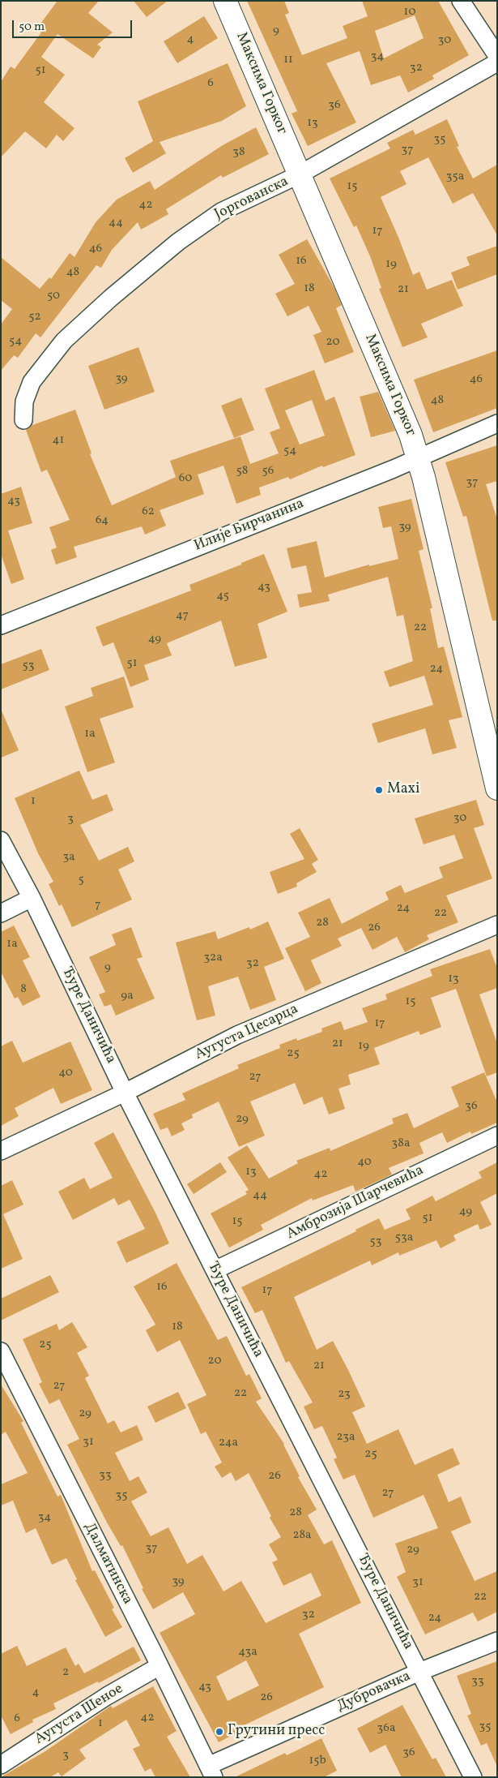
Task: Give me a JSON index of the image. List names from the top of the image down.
{
  "streets": {
    "street": [
      "Максима Горког",
      "Јоргованска",
      "Илије Бирчанина",
      "Ђуре Даничића",
      "Аугуста Цесарца",
      "Амброзија Шарчевића",
      "Далматинска",
      "Дубровачка",
      "Аугуста Шеное"
    ]
  },
  "crossings": [
    ["Максима Горког", "Јоргованска"],
    ["Максима Горког", "Илије Бирчанина"],
    ["Ђуре Даничића", "Аугуста Цесарца"],
    ["Ђуре Даничића", "Амброзија Шарчевића"],
    ["Ђуре Даничића", "Дубровачка"],
    ["Далматинска", "Дубровачка"],
    ["Далматинска", "Аугуста Шеное"]
  ],
  "places": ["Maxi", "Грутини пресс"],
  "house_numbers": [
    "10",
    "9",
    "4",
    "30",
    "34",
    "11",
    "32",
    "51",
    "6",
    "36",
    "13",
    "35",
    "37",
    "38",
    "35a",
    "15",
    "42",
    "44",
    "17",
    "46",
    "16",
    "19",
    "48",
    "18",
    "21",
    "50",
    "52",
    "54",
    "20",
    "39",
    "46",
    "48",
    "41",
    "54",
    "58",
    "56",
    "60",
    "37",
    "43",
    "62",
    "64",
    "39",
    "43",
    "45",
    "47",
    "22",
    "49",
    "51",
    "53",
    "24",
    "1a",
    "1",
    "30",
    "3",
    "3a",
    "5",
    "7",
    "24",
    "22",
    "28",
    "26",
    "1a",
    "32a",
    "32",
    "9",
    "13",
    "8",
    "9a",
    "15",
    "17",
    "21",
    "19",
    "25",
    "40",
    "27",
    "36",
    "29",
    "38a",
    "40",
    "13",
    "42",
    "44",
    "49",
    "51",
    "15",
    "53a",
    "53",
    "16",
    "17",
    "18",
    "25",
    "20",
    "21",
    "27",
    "22",
    "23",
    "29",
    "23a",
    "31",
    "24a",
    "25",
    "33",
    "26",
    "27",
    "35",
    "28",
    "34",
    "28a",
    "37",
    "29",
    "39",
    "31",
    "22",
    "32",
    "24",
    "43a",
    "2",
    "33",
    "43",
    "4",
    "26",
    "42",
    "6",
    "1",
    "35",
    "36a",
    "36",
    "3",
    "15b"
  ],
  "scale_bar": "50 m"
}
